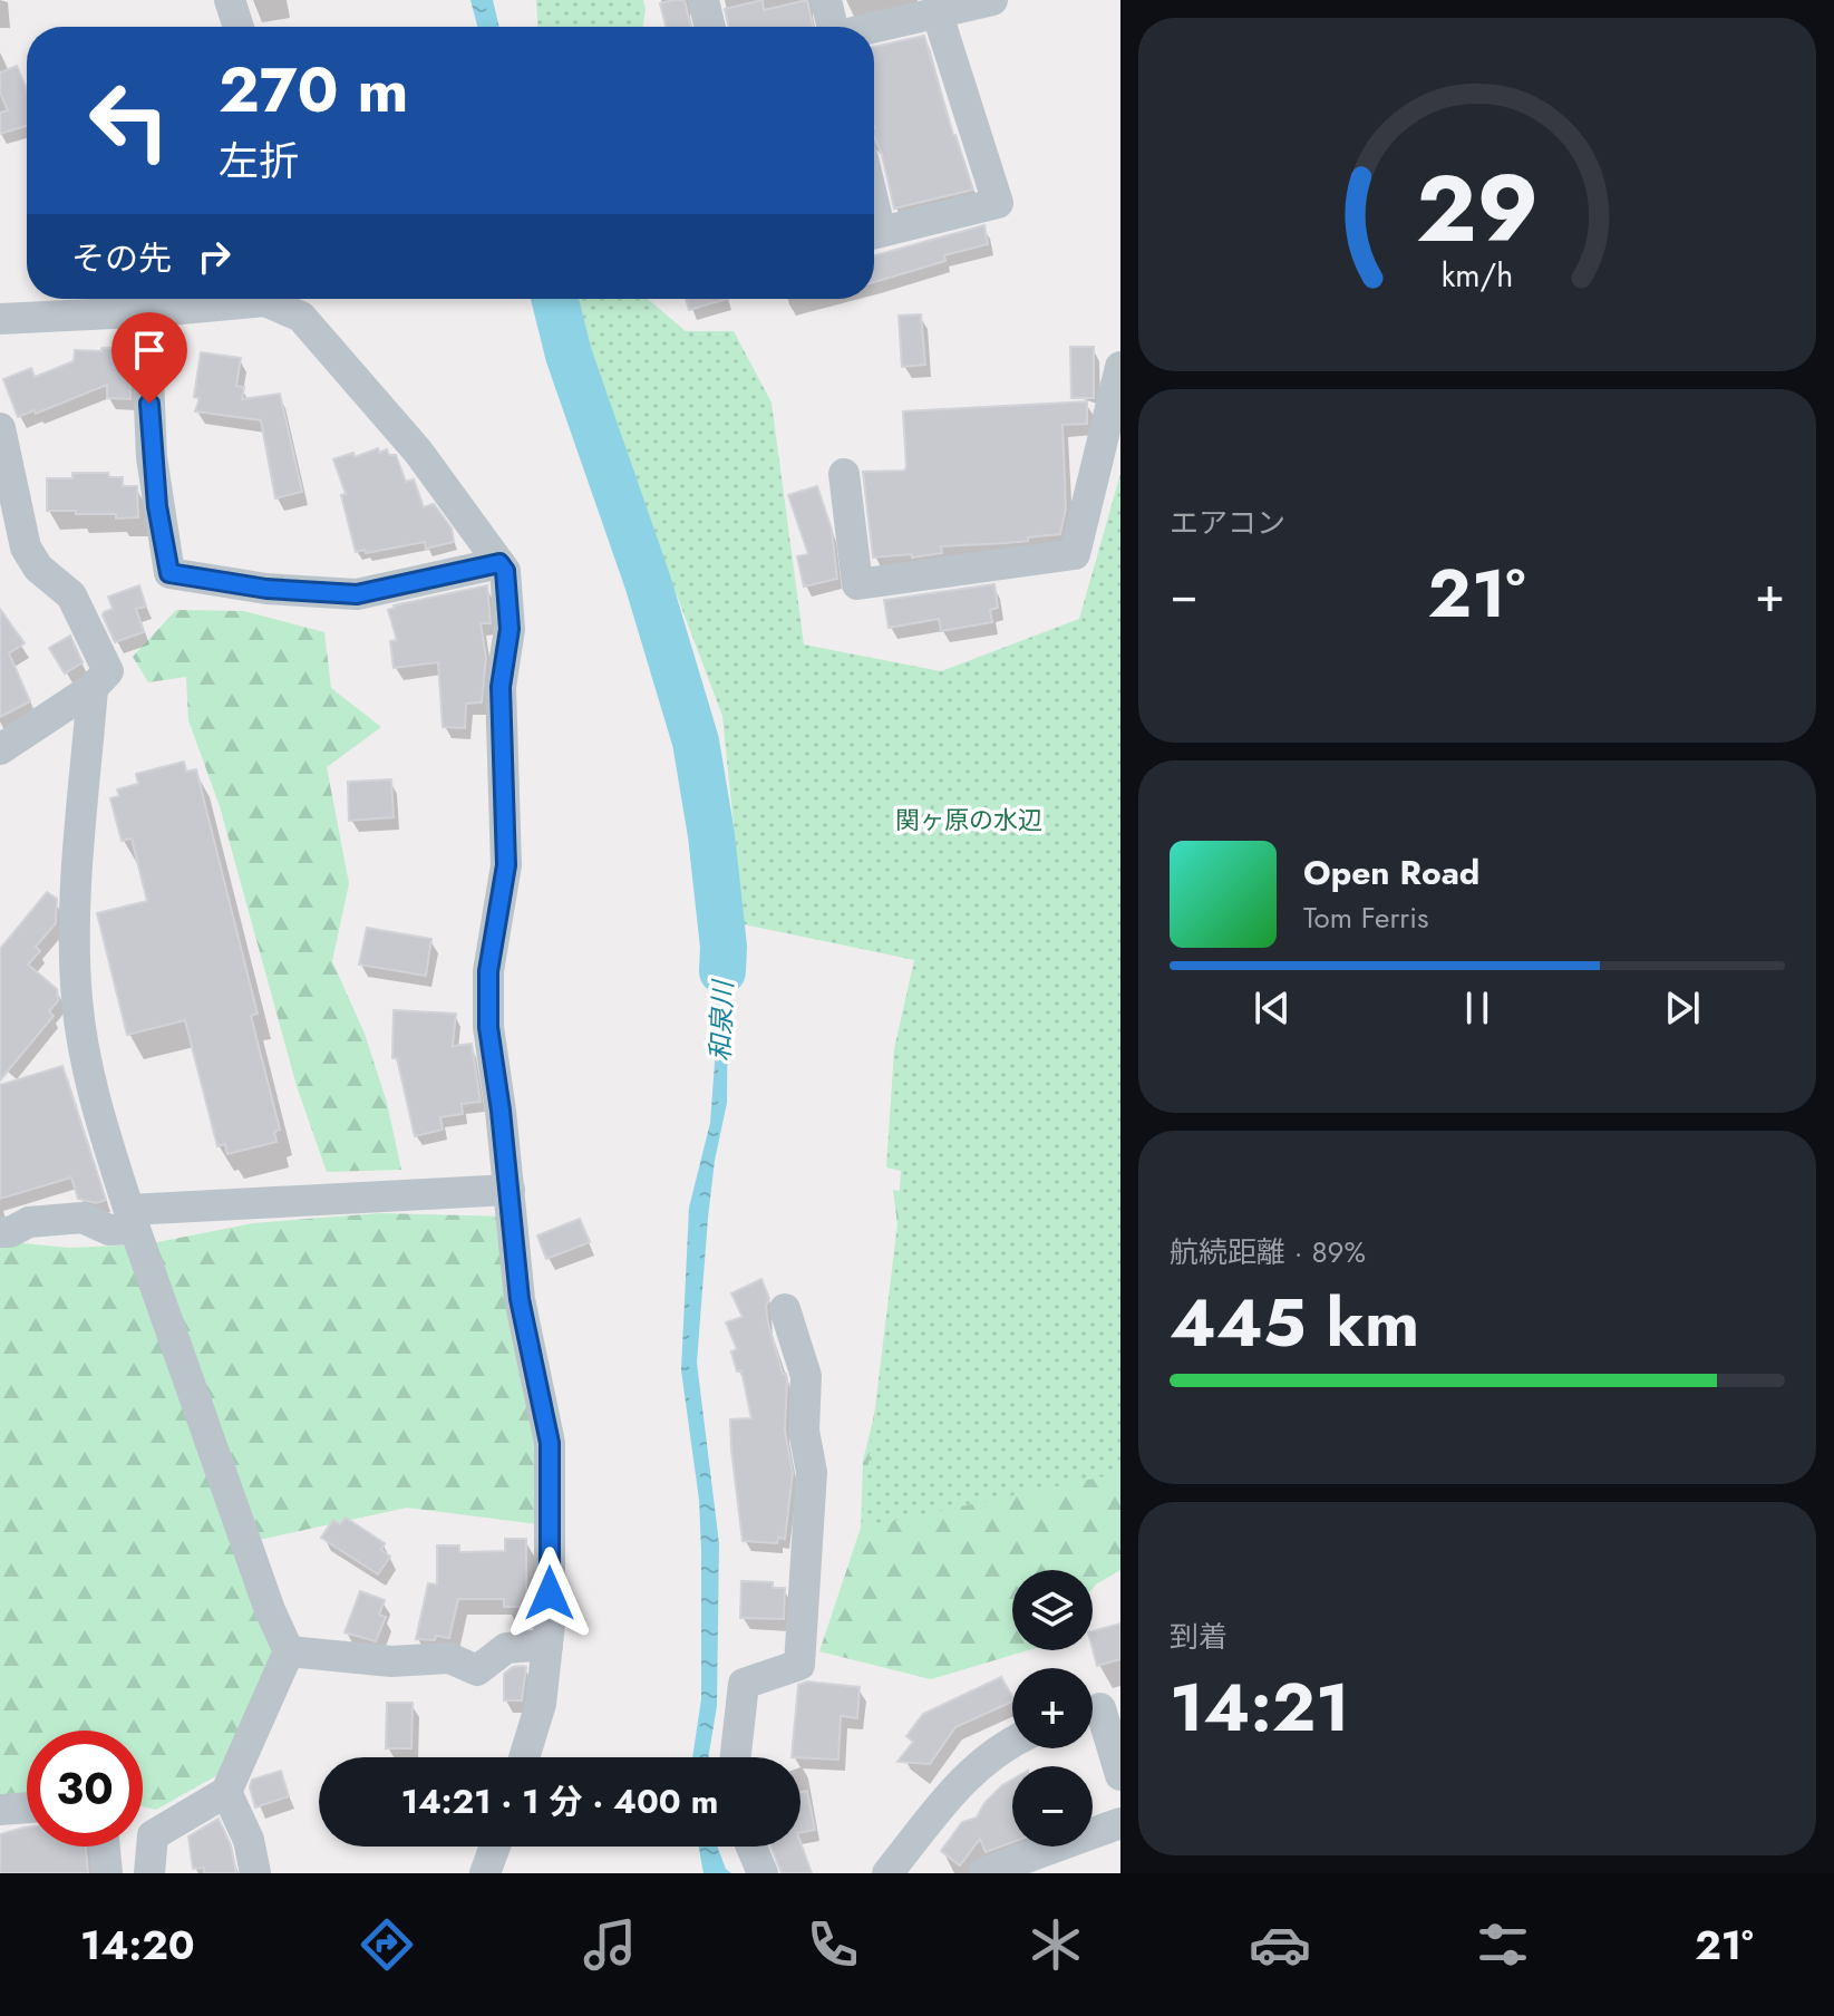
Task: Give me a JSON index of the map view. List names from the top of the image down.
{
  "water": ["和泉川"],
  "parks": ["関ヶ原の水辺"],
  "page": {
    "turn": ["270 m", "左折"],
    "then": "その先",
    "tile": [
      "エアコン",
      ["航続距離 · 89%", "445 km"],
      ["到着", "14:21"]
    ],
    "heat": ["−", "21°", "+"],
    "song": ["Open Road", "Tom Ferris"],
    "map_buttons": ["+", "−"],
    "limit": "30",
    "trip": "14:21 · 1 分 · 400 m",
    "tabs": ["14:20", "21°"],
    "gauge": ["29", "km/h"]
  }
}
